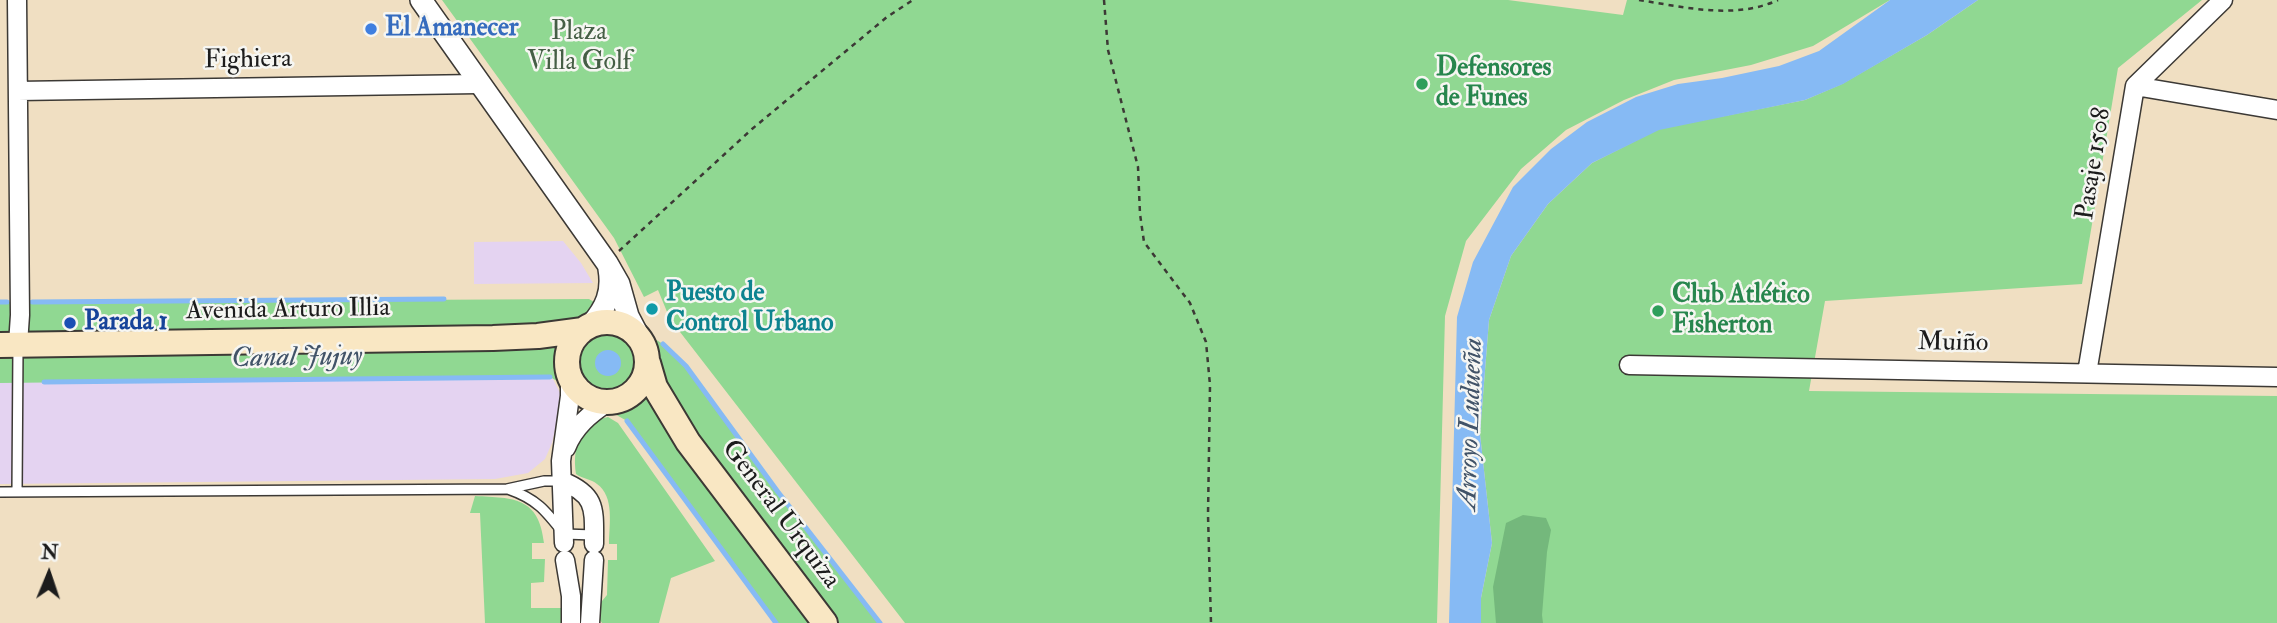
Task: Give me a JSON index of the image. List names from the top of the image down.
{
  "streets": {
    "main road": ["Avenida Arturo Illia", "General Urquiza"],
    "street": ["Fighiera", "Pasaje 1508", "Muiño"]
  },
  "crossings": [
    ["Pasaje 1508", "Muiño"],
    ["Avenida Arturo Illia", "General Urquiza"]
  ],
  "water": ["Canal Jujuy", "Arroyo Ludueña"],
  "parks": ["Plaza Villa Golf"],
  "places": [
    "El Amanecer",
    "Defensores de Funes",
    "Puesto de Control Urbano",
    "Club Atlético Fisherton",
    "Parada 1"
  ],
  "north": "top"
}
